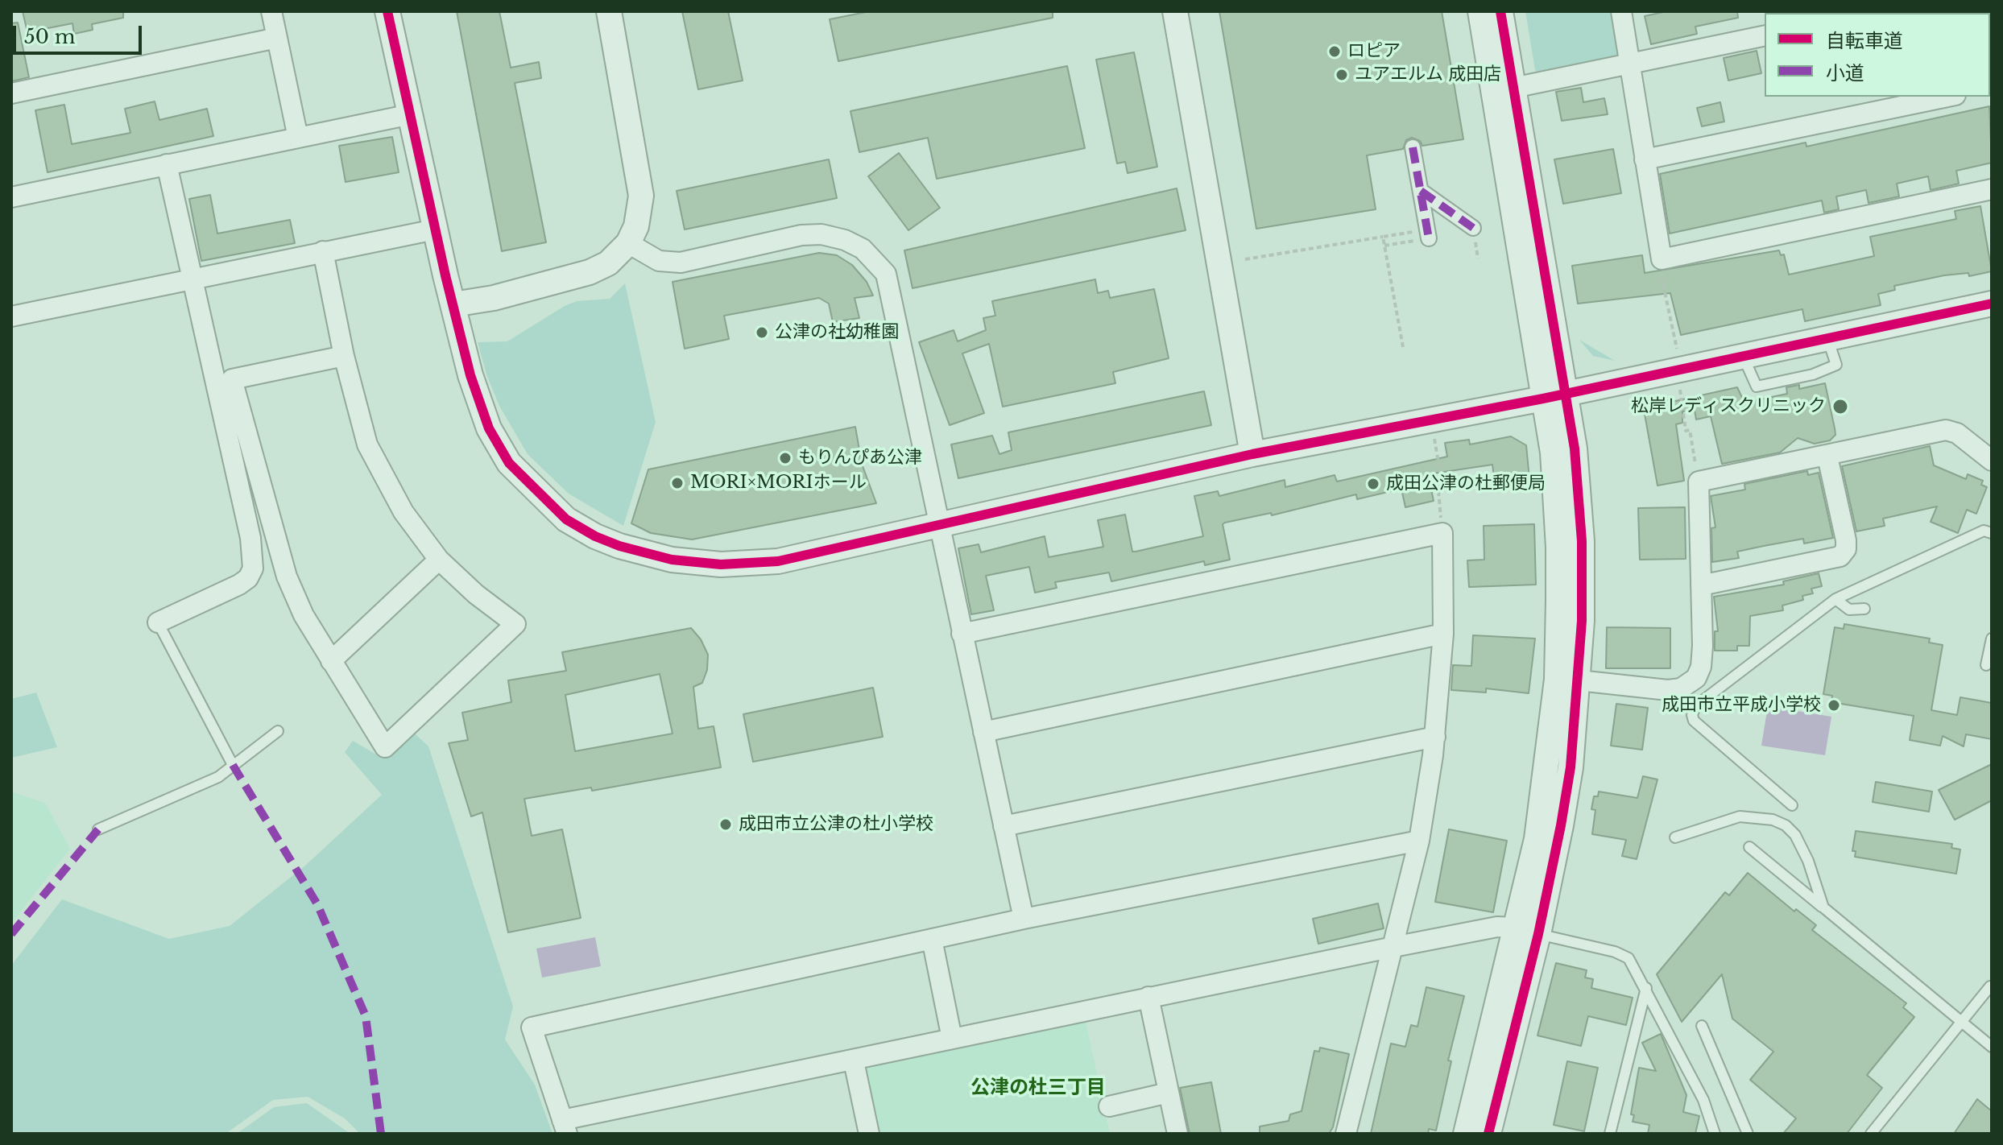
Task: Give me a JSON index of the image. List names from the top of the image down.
{
  "districts": ["公津の杜三丁目"],
  "places": [
    "ロピア",
    "ユアエルム 成田店",
    "公津の社幼稚園",
    "松岸レディスクリニック",
    "もりんぴあ公津",
    "MORI×MORIホール",
    "成田公津の杜郵便局",
    "成田市立平成小学校",
    "成田市立公津の杜小学校"
  ],
  "legend": ["自転車道", "小道"],
  "scale_bar": "50 m"
}
